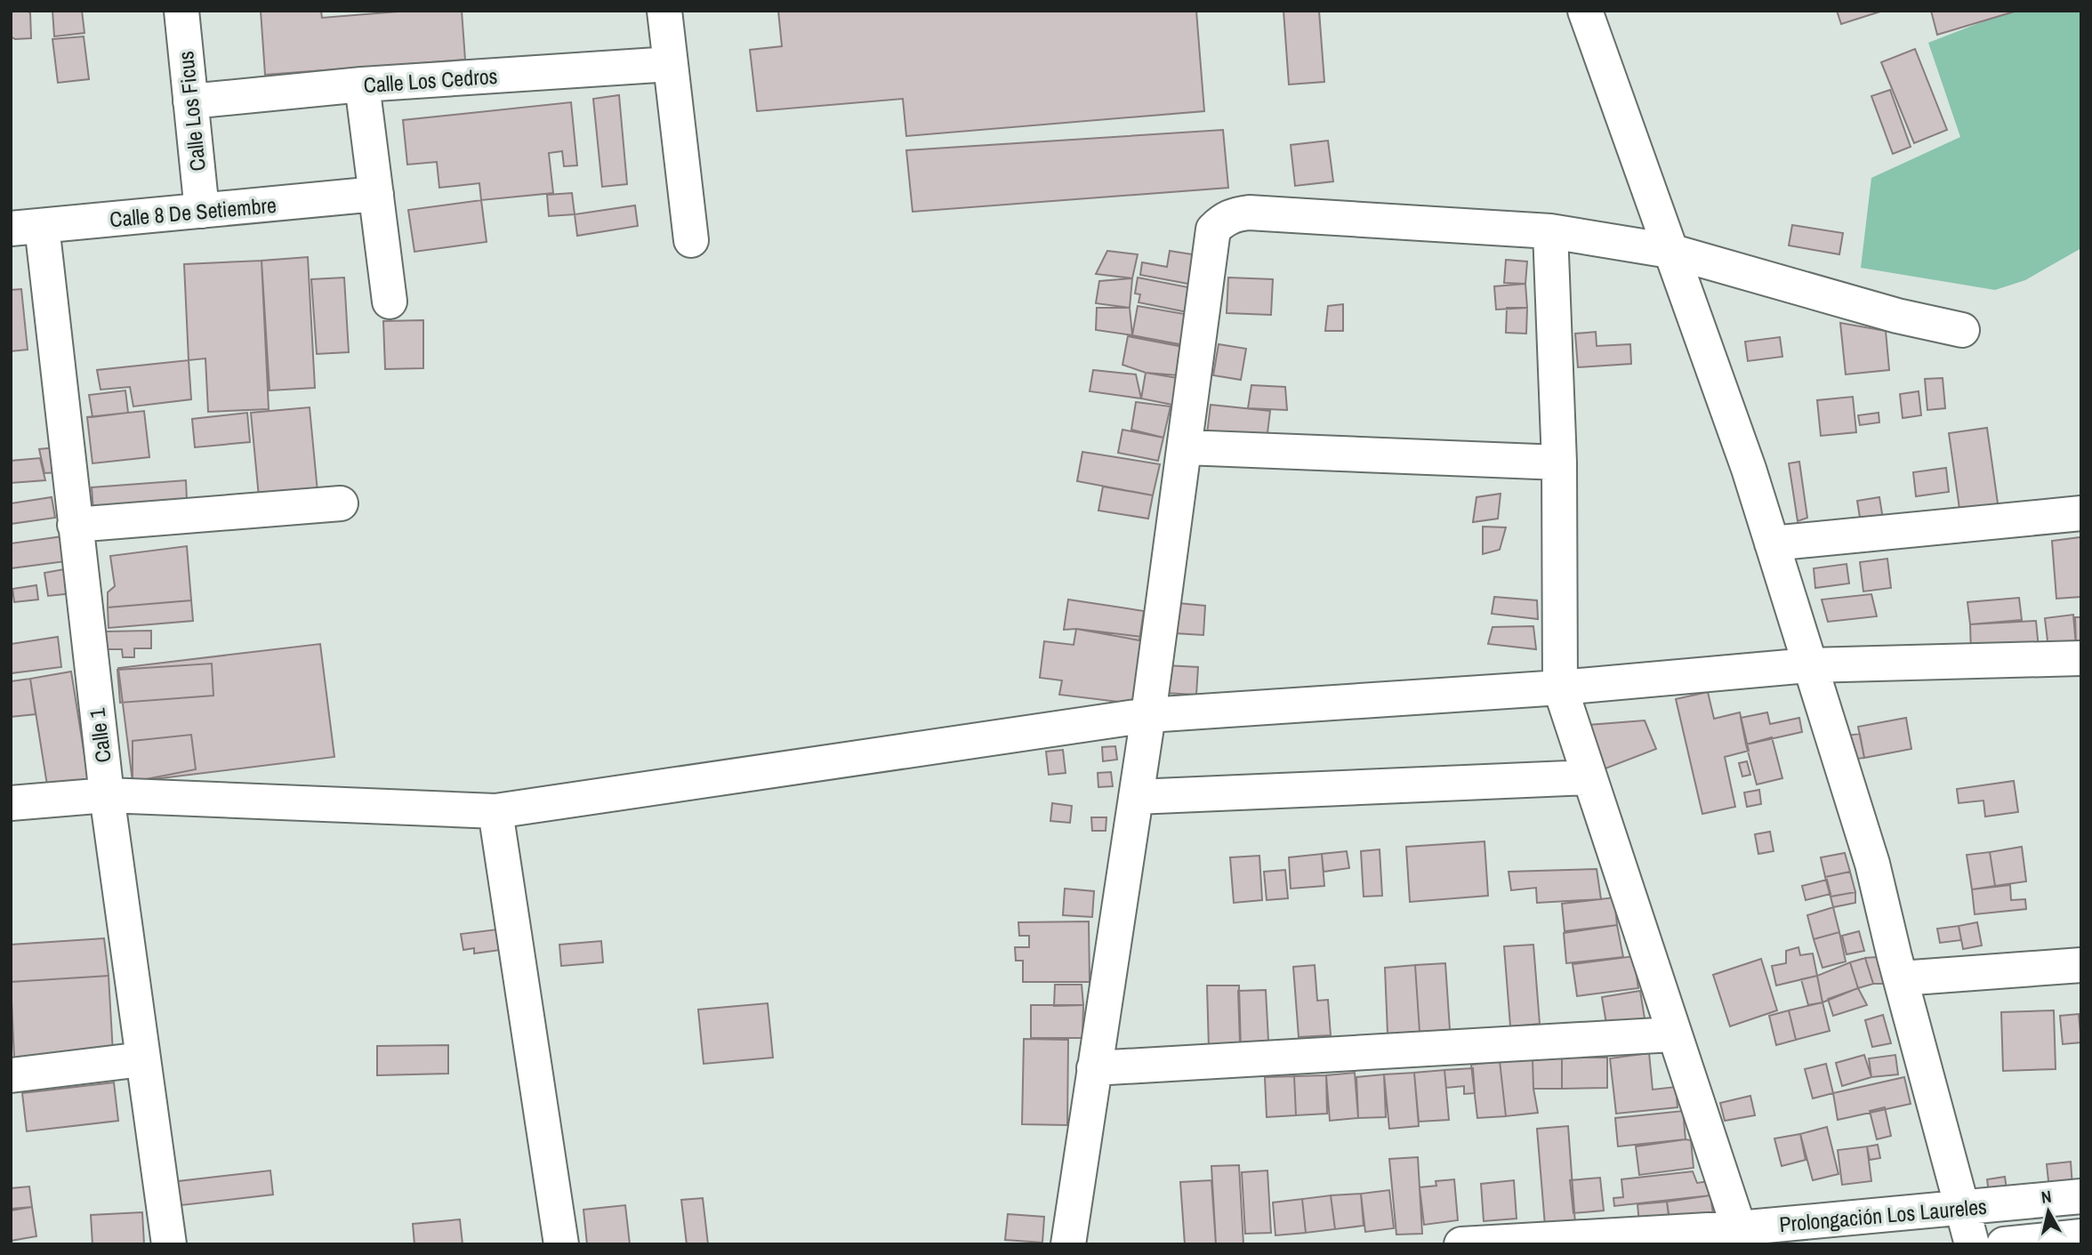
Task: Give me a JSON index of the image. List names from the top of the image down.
{
  "streets": {
    "street": [
      "Calle Los Cedros",
      "Calle Los Ficus",
      "Calle 8 De Setiembre",
      "Calle 1",
      "Prolongación Los Laureles"
    ]
  },
  "crossings": [
    ["Calle Los Cedros", "Calle Los Ficus"],
    ["Calle Los Ficus", "Calle 8 De Setiembre"],
    ["Calle 8 De Setiembre", "Calle 1"]
  ],
  "north": "top"
}
